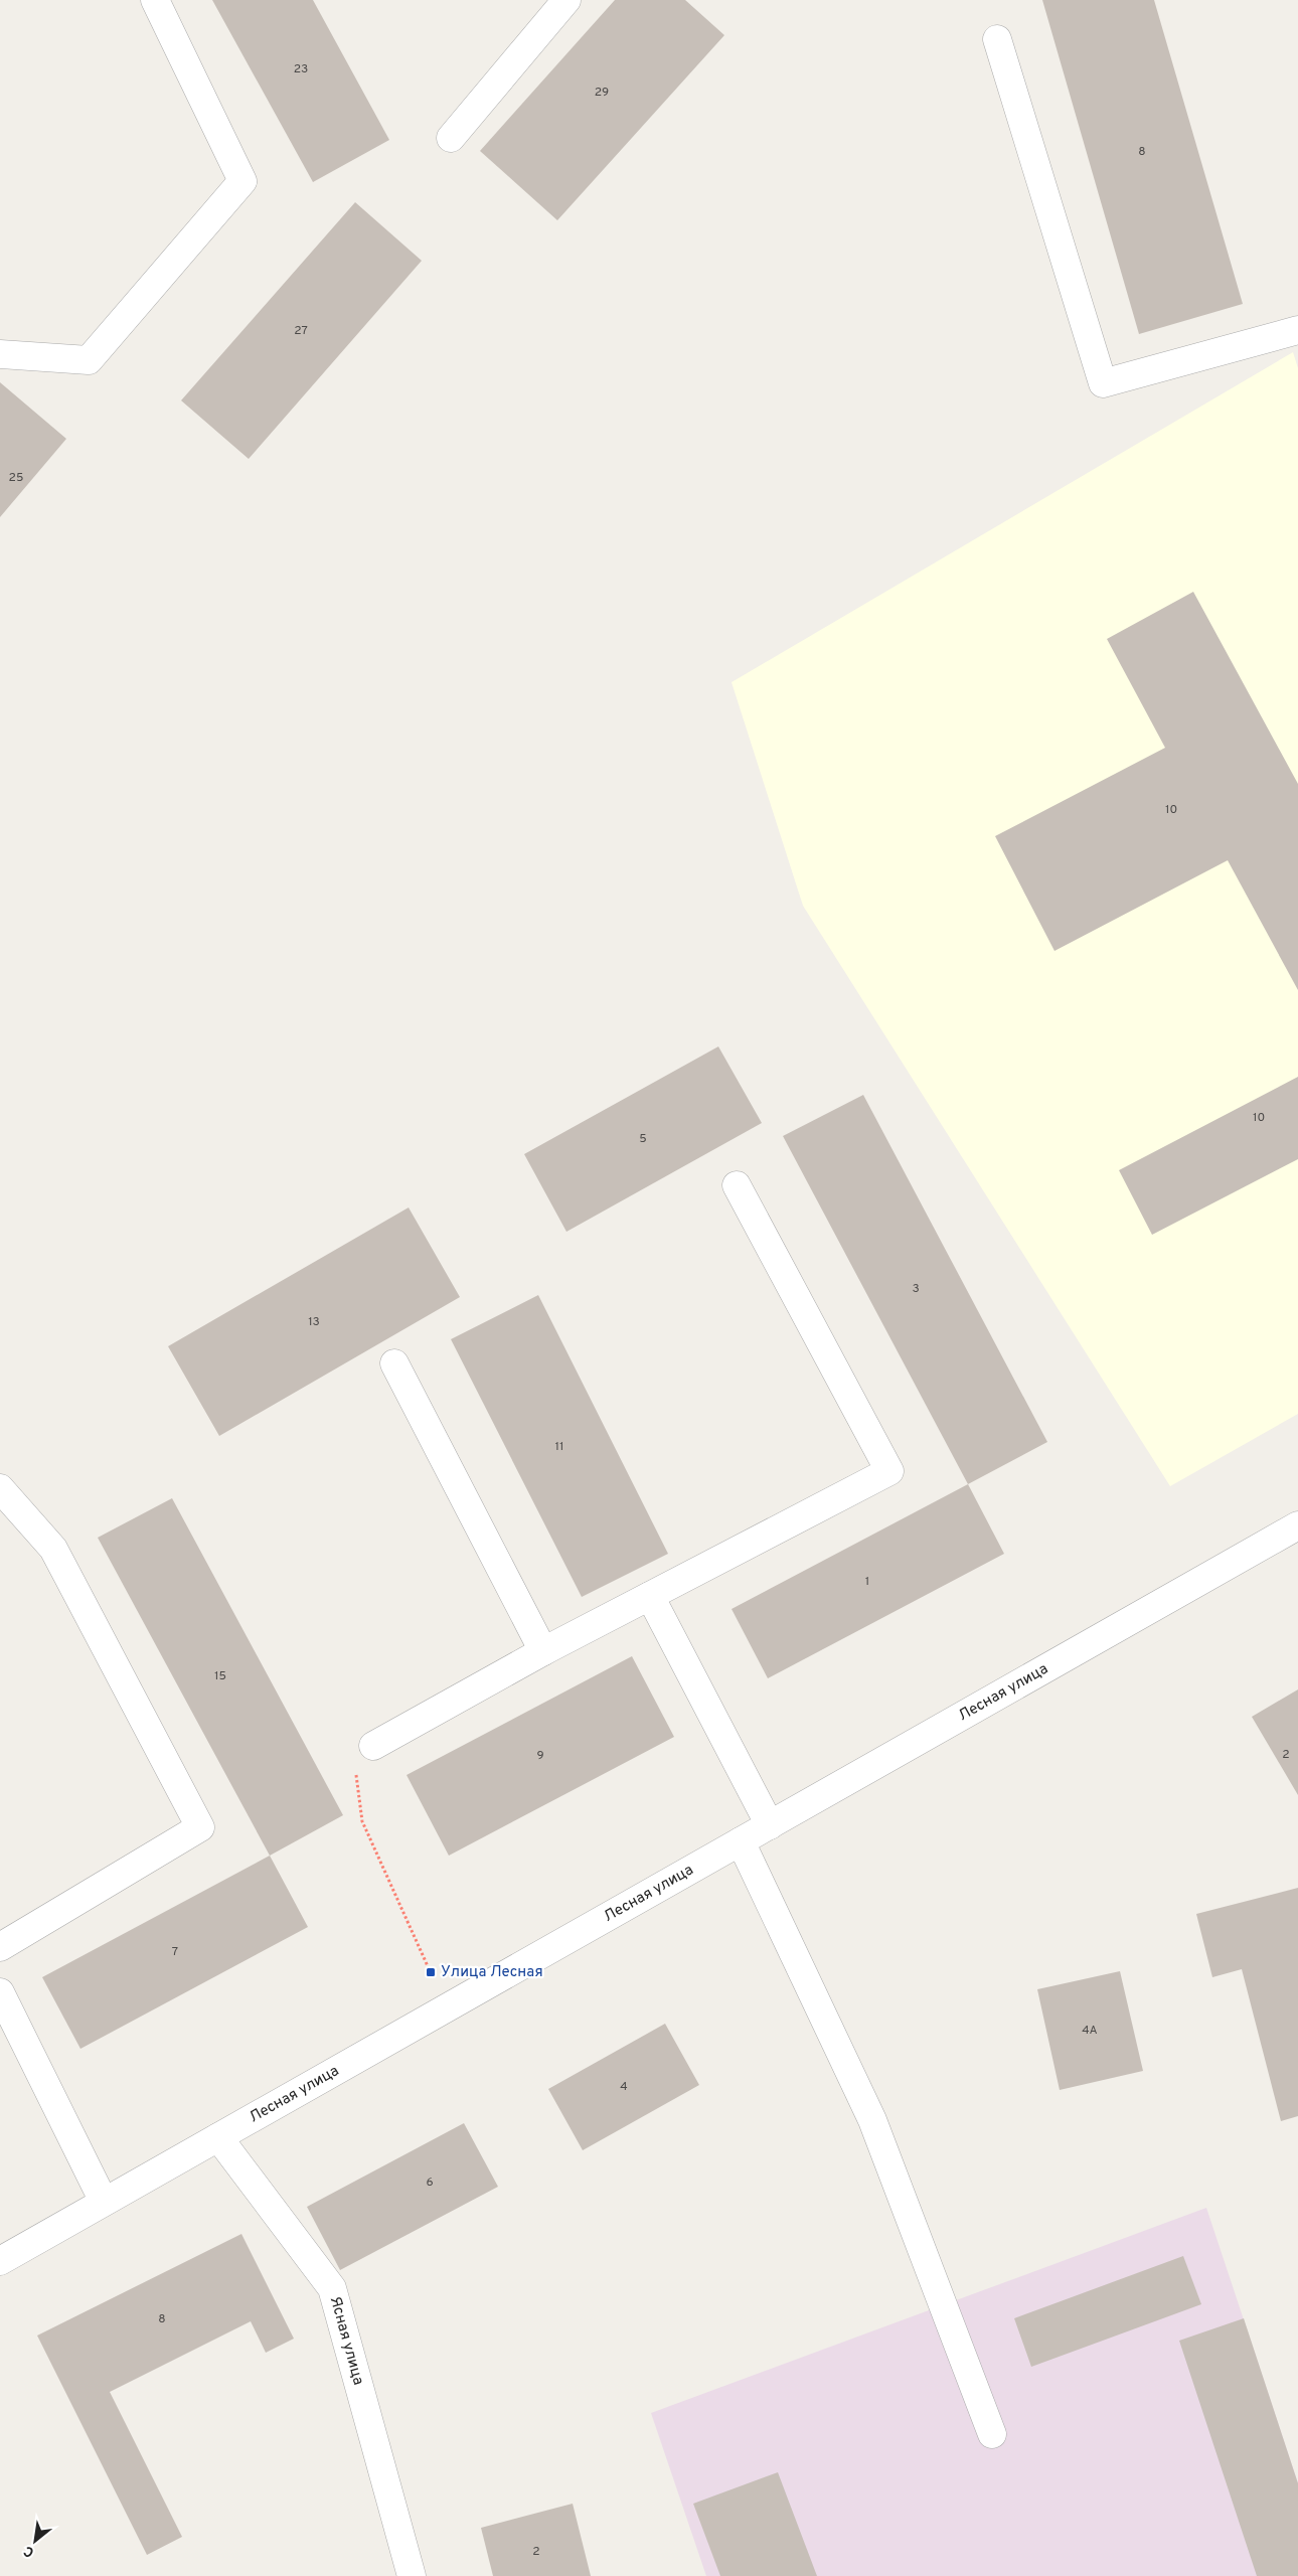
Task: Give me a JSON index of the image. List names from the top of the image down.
{
  "streets": {
    "street": ["Лесная улица", "Ясная улица"]
  },
  "crossings": [
    ["Лесная улица", "Ясная улица"]
  ],
  "places": {
    "transit": ["Улица Лесная"]
  },
  "house_numbers": [
    "23",
    "29",
    "8",
    "27",
    "25",
    "10",
    "10",
    "5",
    "3",
    "13",
    "11",
    "1",
    "15",
    "2",
    "9",
    "7",
    "4А",
    "4",
    "6",
    "8",
    "2"
  ],
  "north": "bottom left"
}
